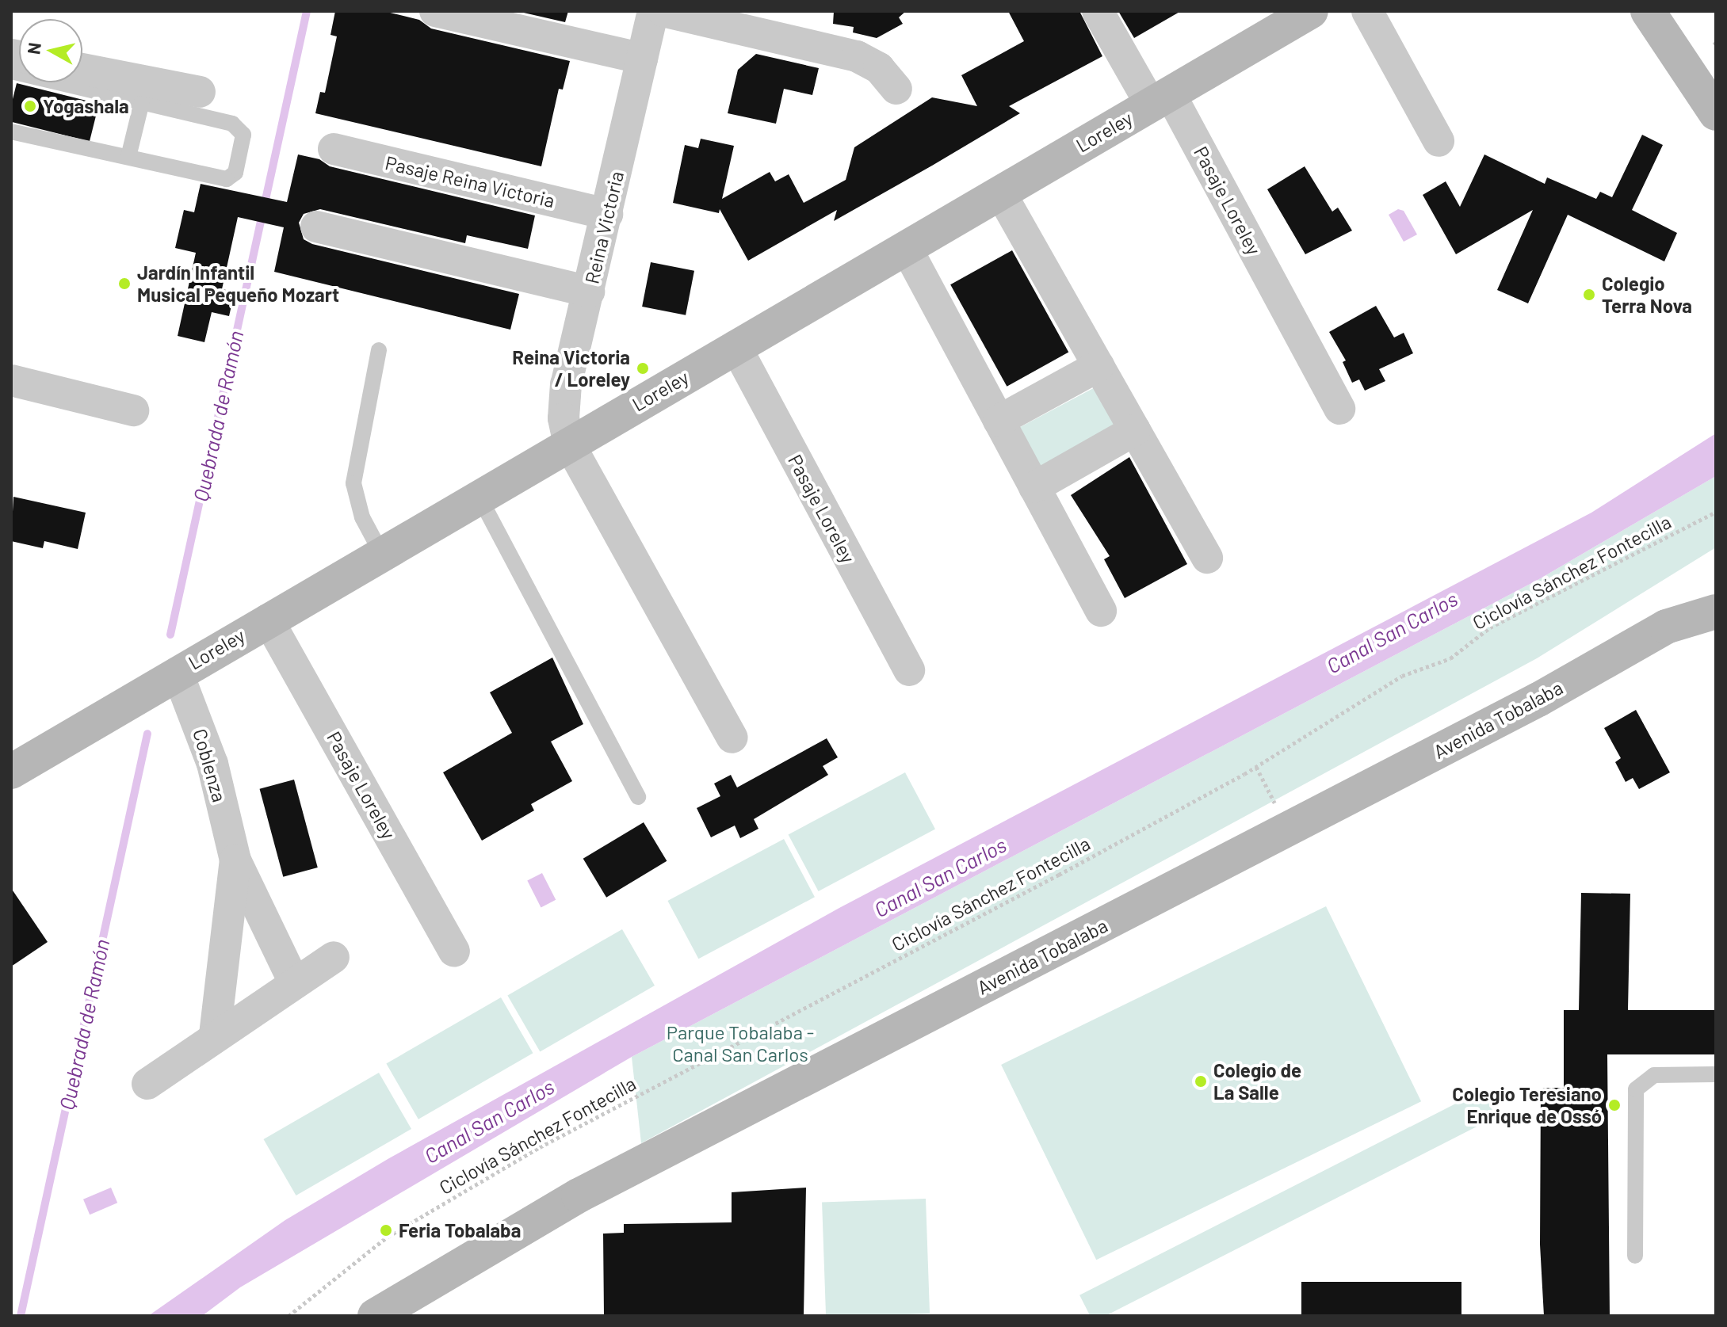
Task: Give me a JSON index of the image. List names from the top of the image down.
{
  "streets": {
    "main road": ["Loreley", "Avenida Tobalaba"],
    "street": [
      "Pasaje Reina Victoria",
      "Pasaje Loreley",
      "Reina Victoria",
      "Coblenza"
    ],
    "path": ["Ciclovía Sánchez Fontecilla"]
  },
  "crossings": [
    ["Loreley", "Pasaje Loreley"],
    ["Loreley", "Reina Victoria"],
    ["Loreley", "Coblenza"],
    ["Pasaje Reina Victoria", "Reina Victoria"]
  ],
  "water": ["Quebrada de Ramón", "Canal San Carlos"],
  "parks": ["Parque Tobalaba - Canal San Carlos"],
  "places": [
    "Yogashala",
    "Jardín Infantil Musical Pequeño Mozart",
    "Colegio Terra Nova",
    "Reina Victoria / Loreley",
    "Colegio de La Salle",
    "Colegio Teresiano Enrique de Ossó",
    "Feria Tobalaba"
  ],
  "north": "left"
}
